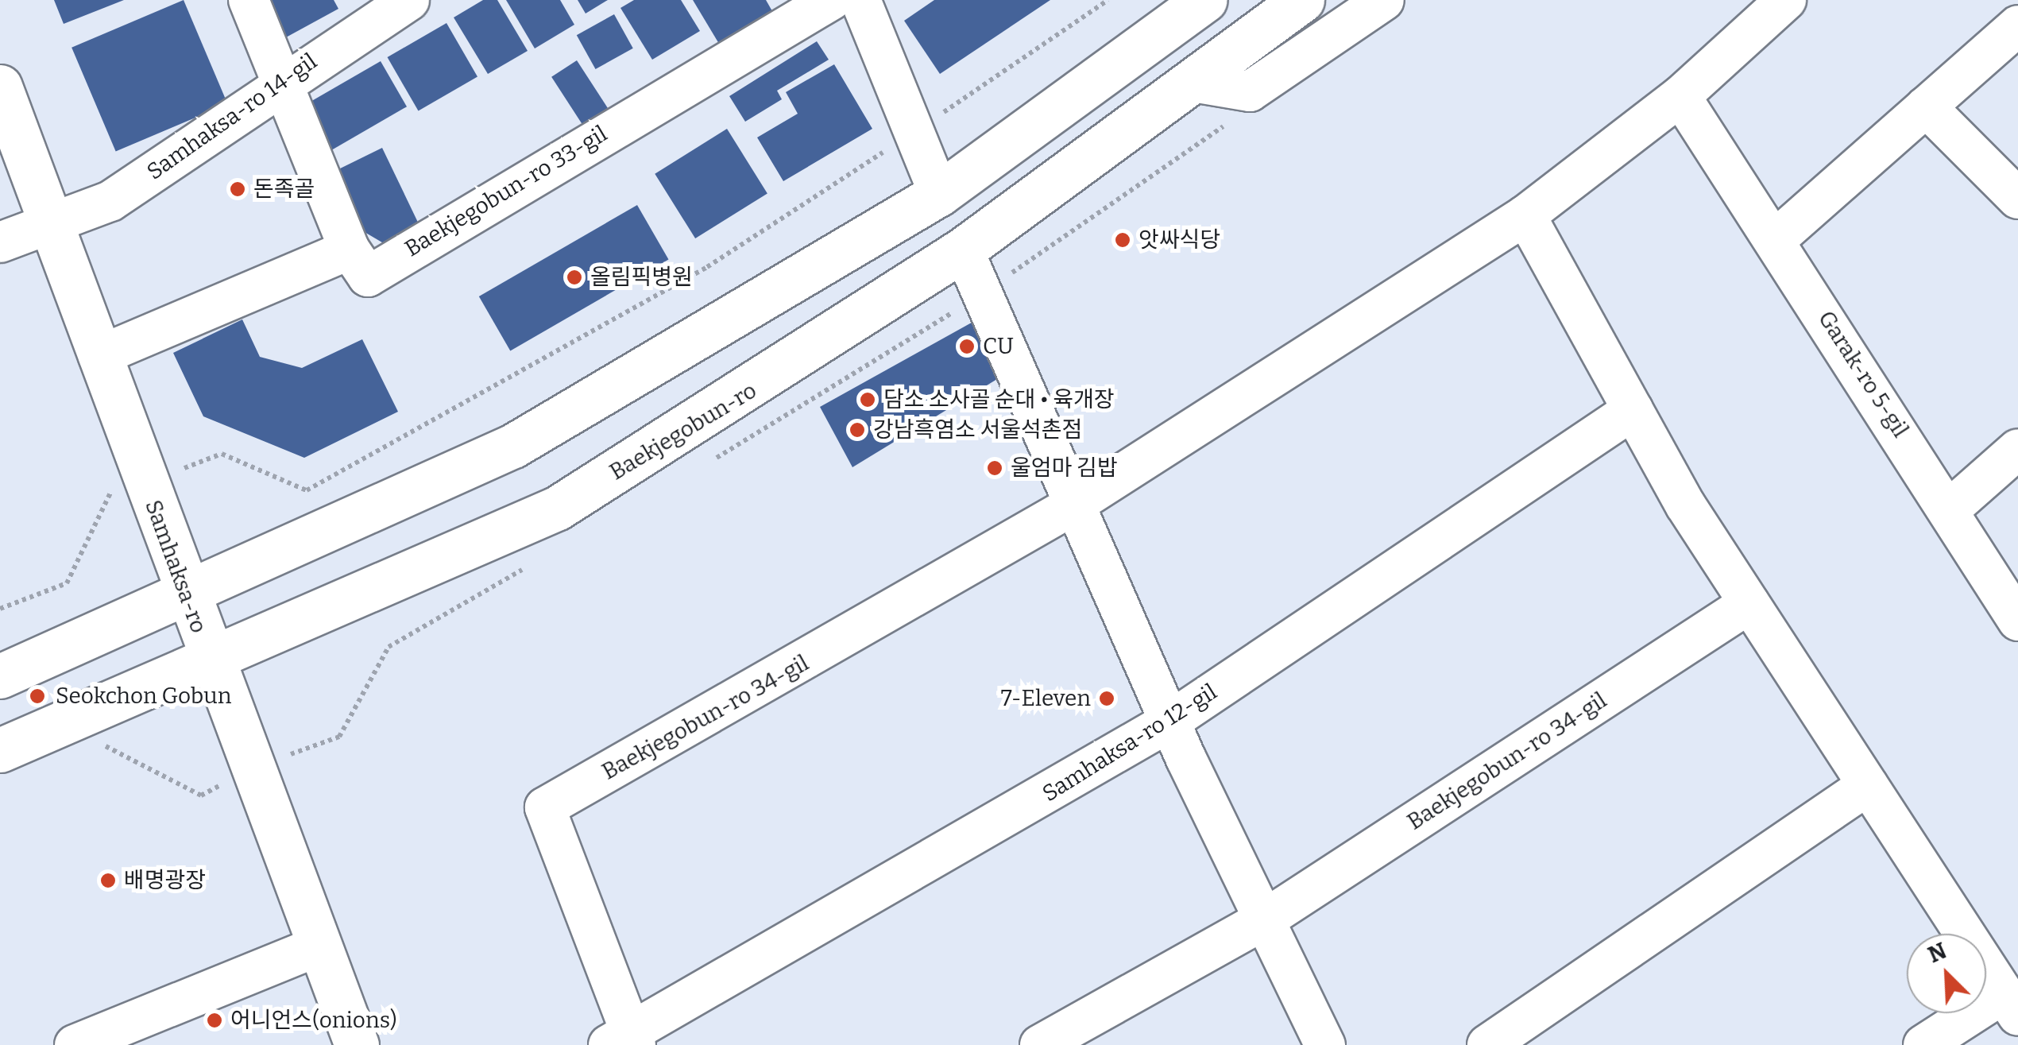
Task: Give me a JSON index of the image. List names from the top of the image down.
{
  "streets": {
    "main road": ["Baekjegobun-ro", "Samhaksa-ro"],
    "street": [
      "Samhaksa-ro 14-gil",
      "Baekjegobun-ro 33-gil",
      "Garak-ro 5-gil",
      "Baekjegobun-ro 34-gil",
      "Samhaksa-ro 12-gil"
    ]
  },
  "crossings": [
    ["Samhaksa-ro 14-gil", "Baekjegobun-ro 33-gil"],
    ["Samhaksa-ro 14-gil", "Samhaksa-ro"],
    ["Garak-ro 5-gil", "Baekjegobun-ro 34-gil"],
    ["Baekjegobun-ro", "Samhaksa-ro"],
    ["Baekjegobun-ro 34-gil", "Samhaksa-ro 12-gil"]
  ],
  "places": [
    "돈족골",
    "앗싸식당",
    "올림픽병원",
    "CU",
    "담소 소사골 순대 • 육개장",
    "강남흑염소 서울석촌점",
    "울엄마 김밥",
    "Seokchon Gobun",
    "7-Eleven",
    "배명광장",
    "어니언스(onions)"
  ],
  "north": "top left"
}
